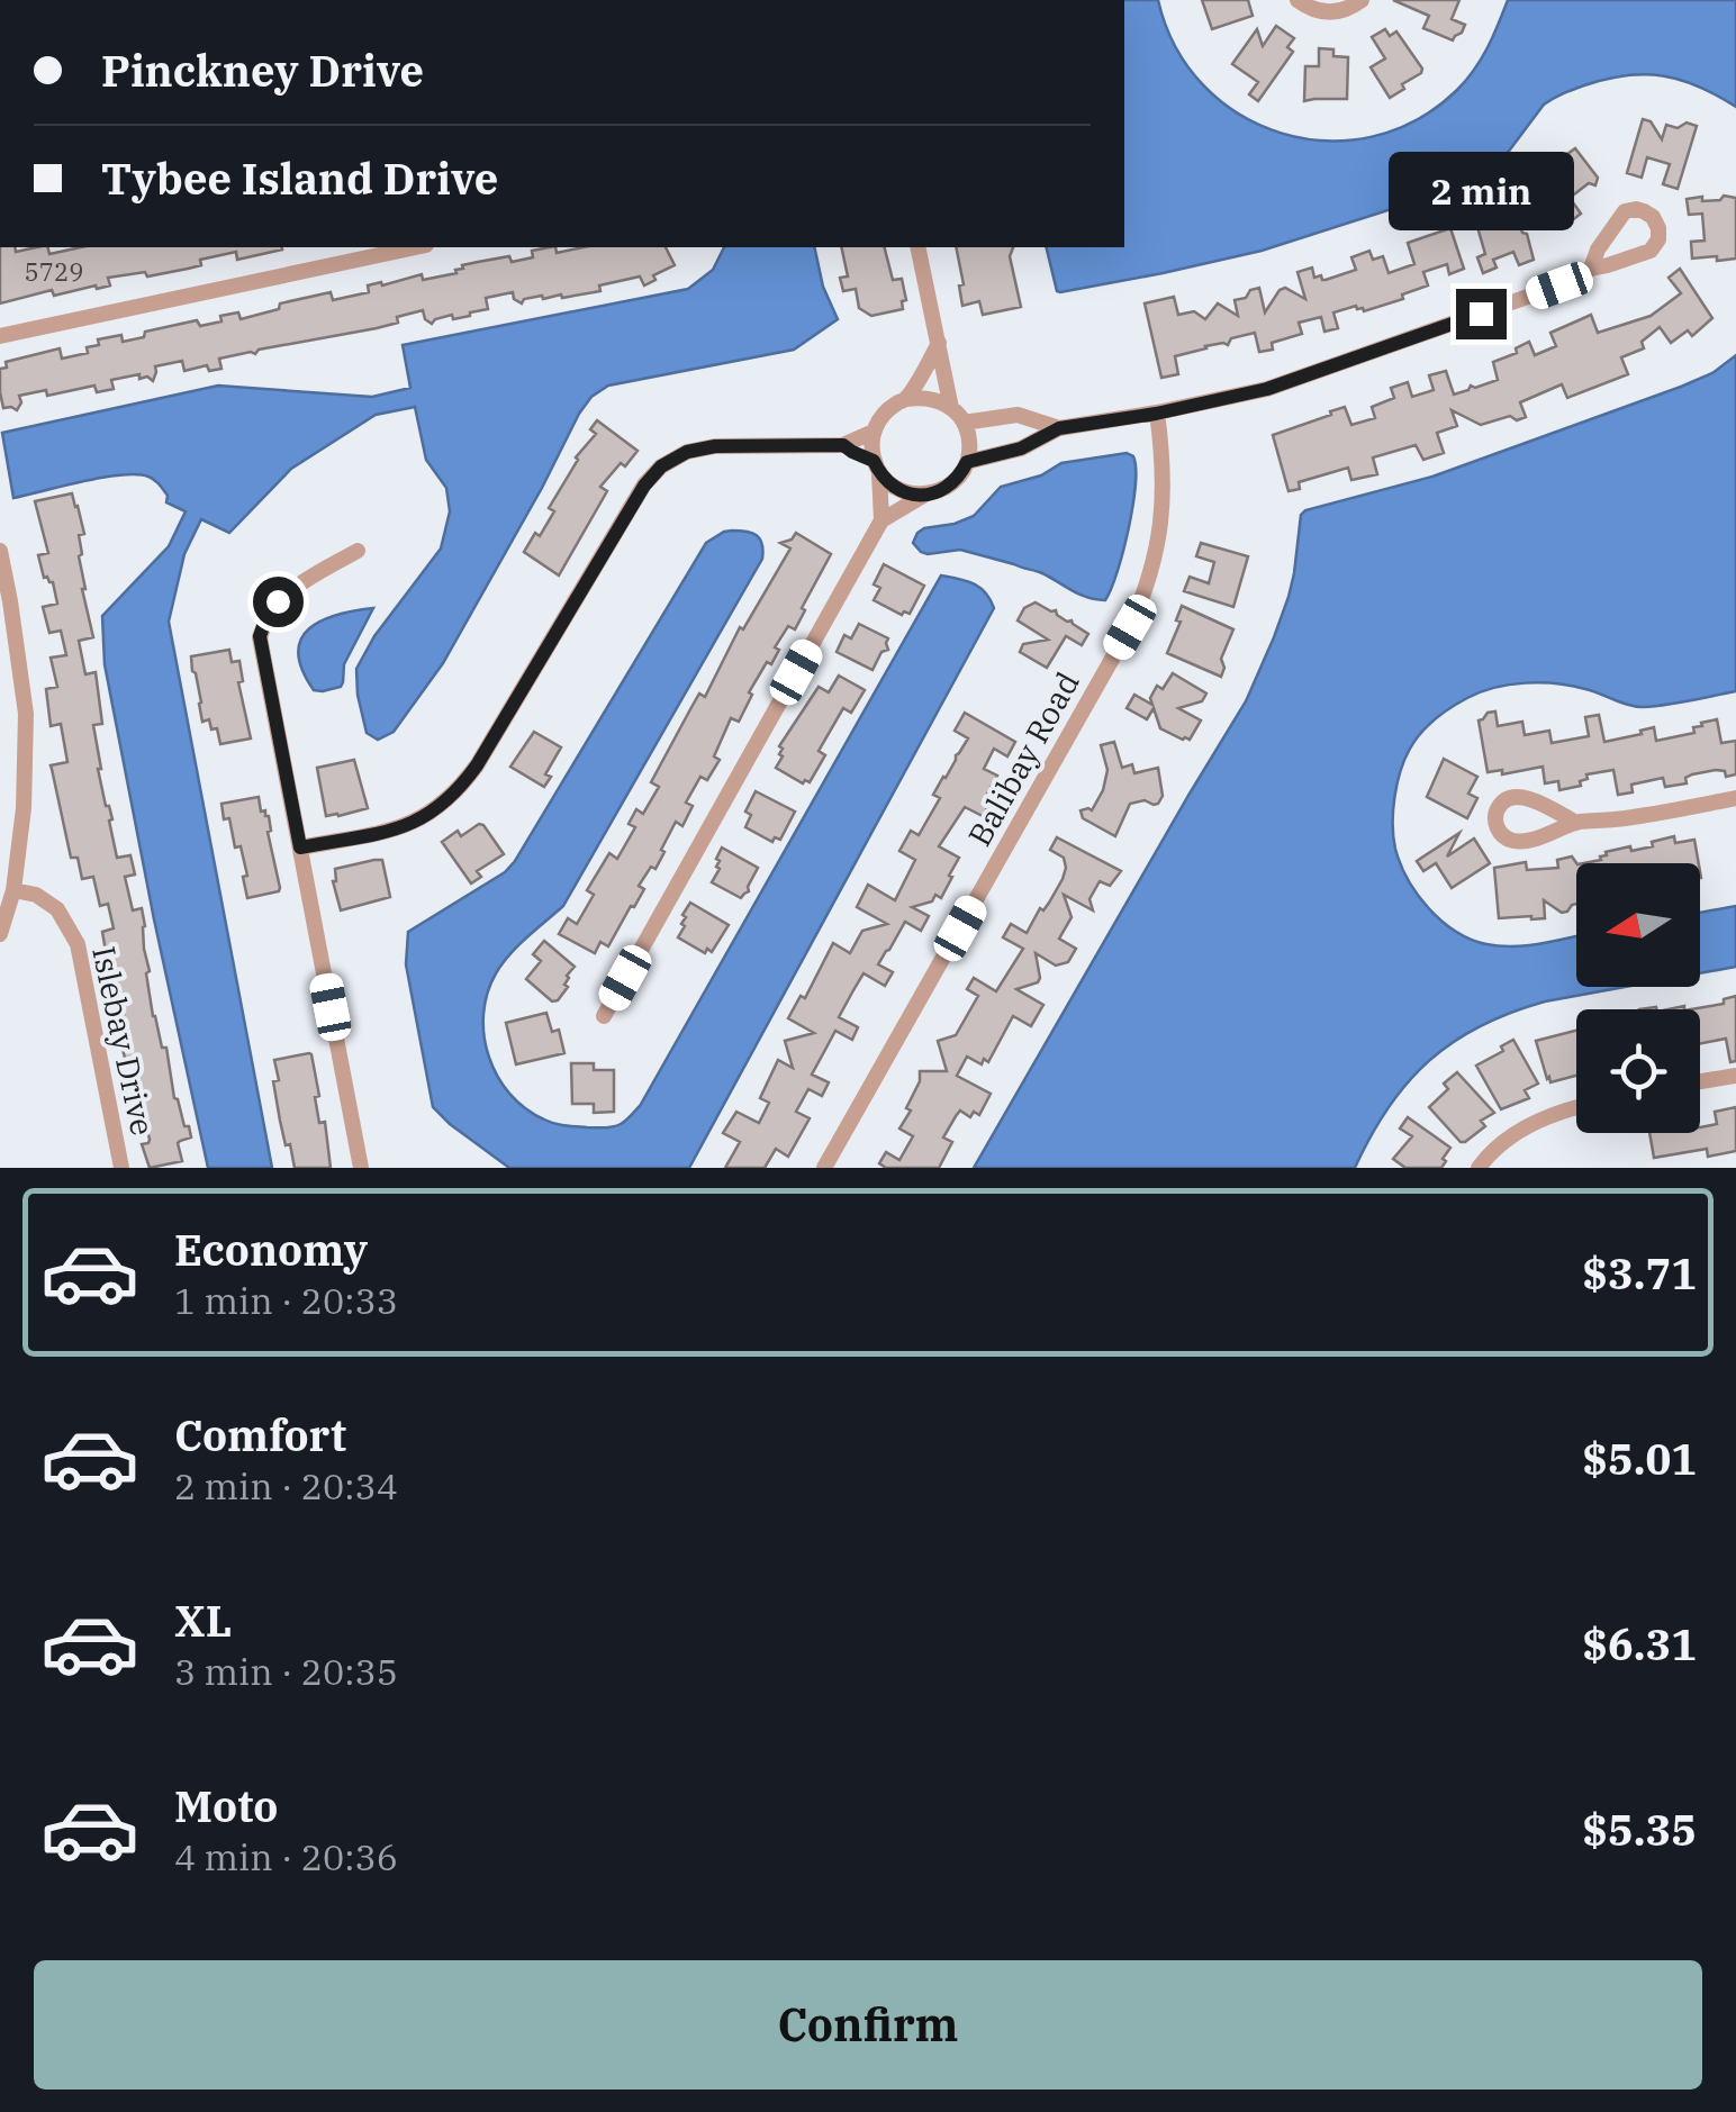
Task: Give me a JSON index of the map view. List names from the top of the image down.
{
  "streets": {
    "street": ["Balibay Road", "Islebay Drive"]
  },
  "house_numbers": ["5729"],
  "north": "left",
  "page": {
    "banner": ["Pinckney Drive", "Tybee Island Drive"],
    "bubble": "2 min",
    "list": [
      {
        "name": "Economy",
        "note": "1 min · 20:33",
        "value": "$3.71"
      },
      {
        "name": "Comfort",
        "note": "2 min · 20:34",
        "value": "$5.01"
      },
      {
        "name": "XL",
        "note": "3 min · 20:35",
        "value": "$6.31"
      },
      {
        "name": "Moto",
        "note": "4 min · 20:36",
        "value": "$5.35"
      }
    ],
    "buttons": "Confirm"
  }
}
